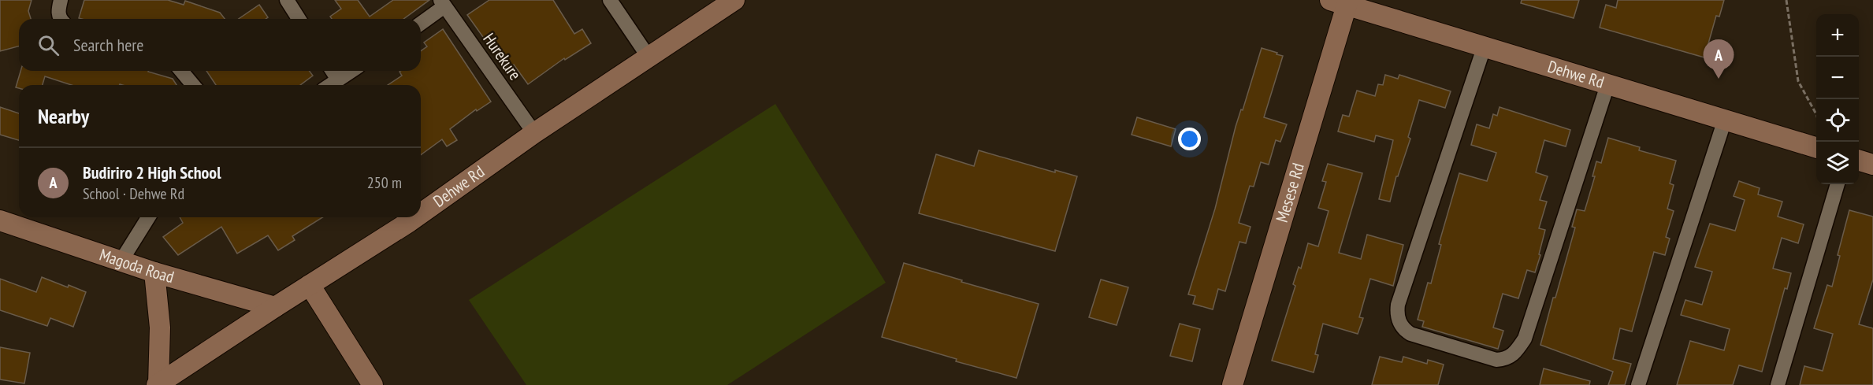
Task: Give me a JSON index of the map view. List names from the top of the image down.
{
  "streets": {
    "street": [
      "Hurekure",
      "Dehwe Rd",
      "Mesese Rd",
      "Magoda Road"
    ]
  },
  "crossings": [
    ["Hurekure", "Dehwe Rd"],
    ["Dehwe Rd", "Mesese Rd"],
    ["Dehwe Rd", "Magoda Road"]
  ],
  "page": {
    "map_buttons": ["+", "−"],
    "search": "Search here",
    "pins": "A",
    "heading": "Nearby",
    "list": [
      {
        "mark": "A",
        "name": "Budiriro 2 High School",
        "note": "School · Dehwe Rd",
        "value": "250 m"
      }
    ]
  }
}
